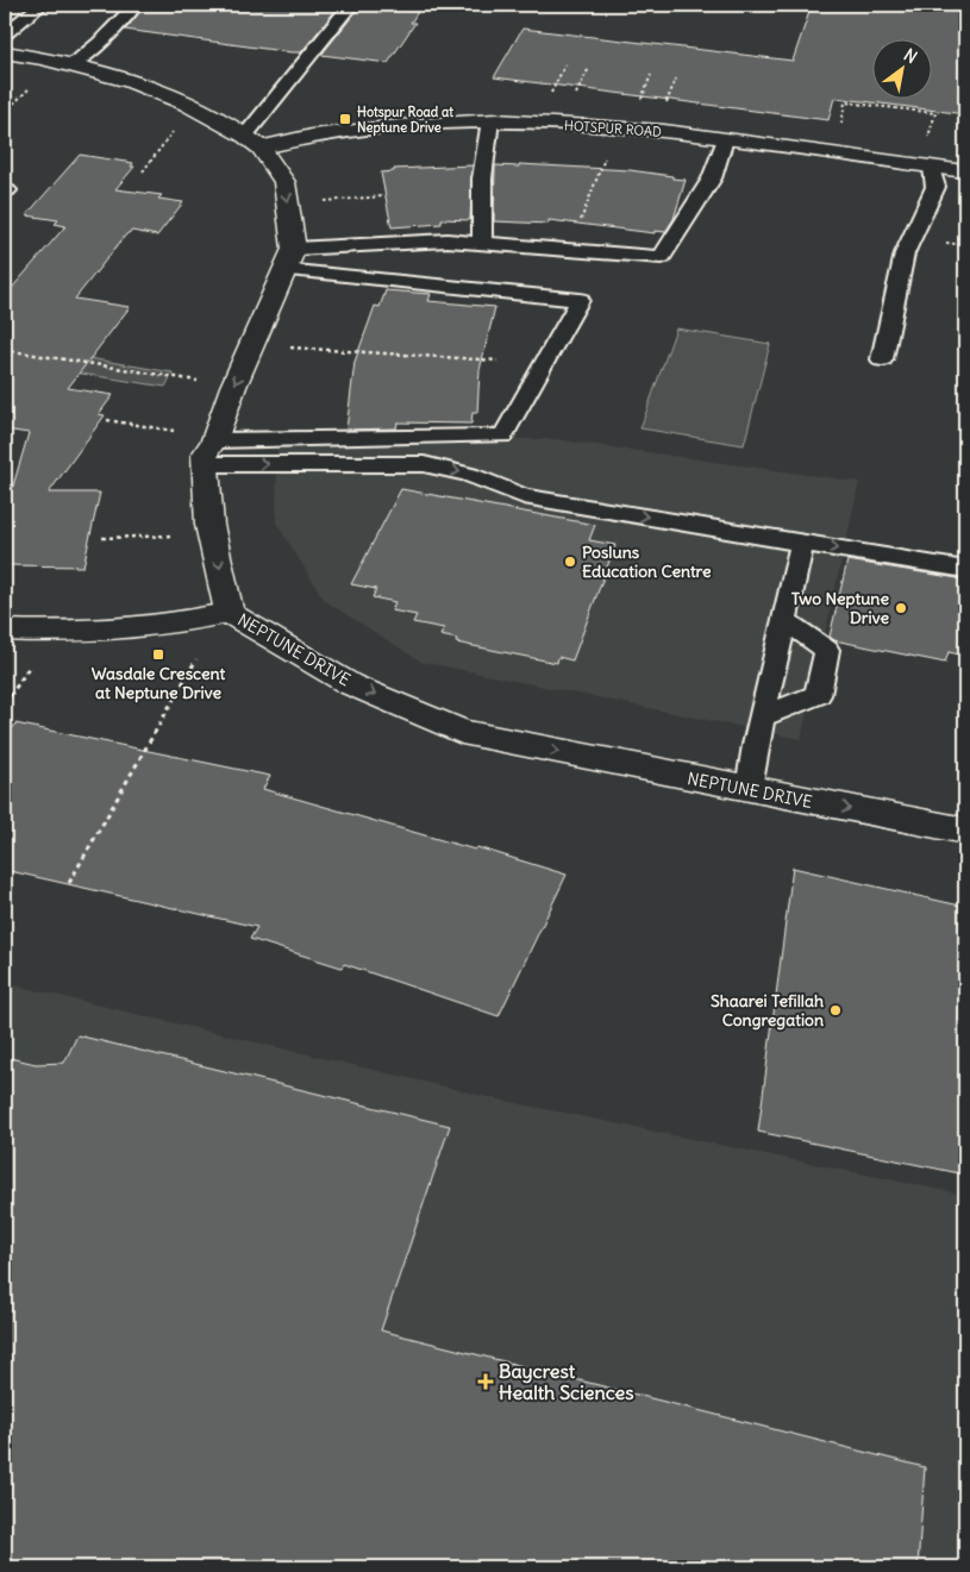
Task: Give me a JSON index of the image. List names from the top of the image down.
{
  "streets": {
    "street": ["HOTSPUR ROAD", "NEPTUNE DRIVE"]
  },
  "one_way": ["NEPTUNE DRIVE"],
  "places": {
    "transit": ["Hotspur Road at Neptune Drive", "Wasdale Crescent at Neptune Drive"],
    "other": ["Posluns Education Centre", "Two Neptune Drive", "Shaarei Tefillah Congregation"],
    "health": ["Baycrest Health Sciences"]
  },
  "north": "top right"
}
